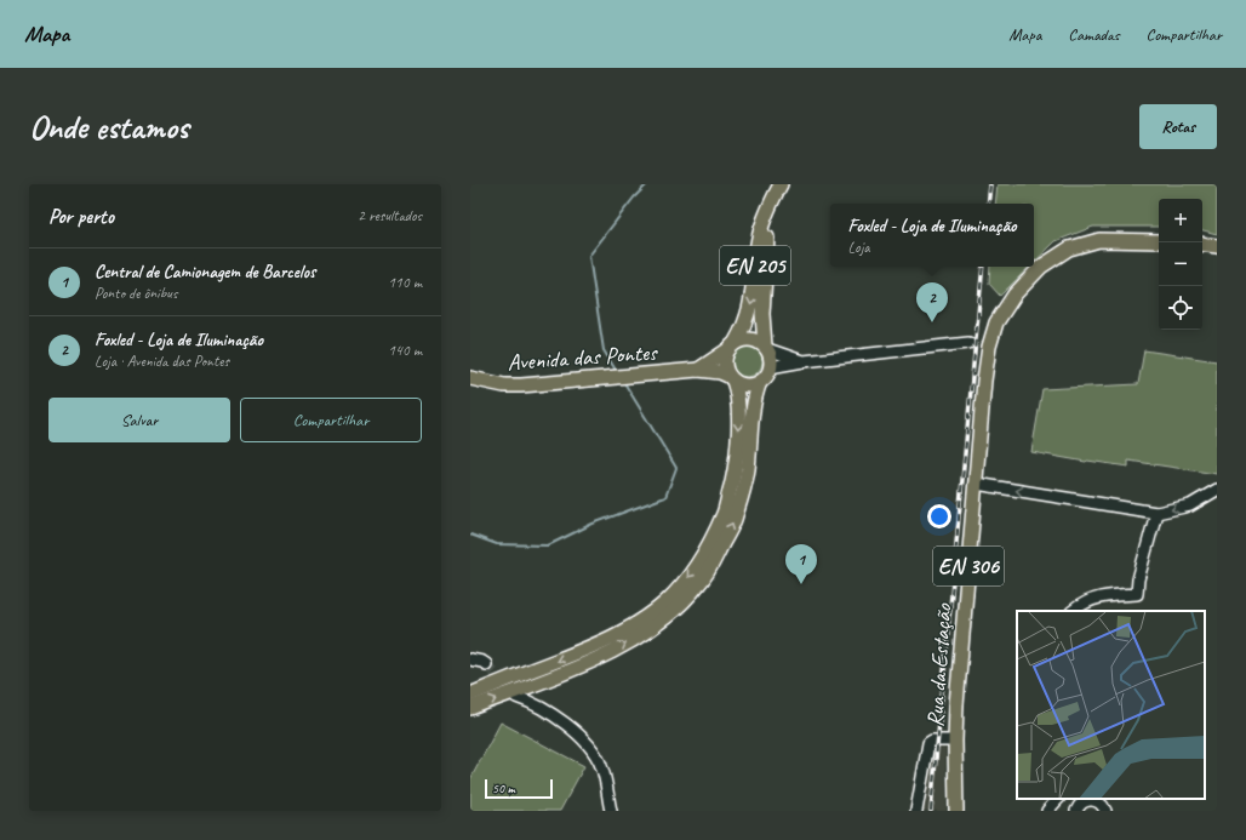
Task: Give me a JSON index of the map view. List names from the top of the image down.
{
  "streets": {
    "main road": [
      "EN 205",
      "Avenida das Pontes",
      "EN 306",
      "Rua da Estação"
    ]
  },
  "crossings": [
    ["EN 205", "Avenida das Pontes"]
  ],
  "scale_bar": "50 m",
  "page": {
    "header": "Mapa",
    "nav": ["Mapa", "Camadas", "Compartilhar"],
    "buttons": [
      "Rotas",
      ["Salvar", "Compartilhar"]
    ],
    "title": "Onde estamos",
    "heading": ["Por perto", "2 resultados"],
    "map_buttons": ["+", "−"],
    "popup": ["Foxled - Loja de Iluminação", "Loja"],
    "list": [
      {
        "mark": "1",
        "name": "Central de Camionagem de Barcelos",
        "note": "Ponto de ônibus",
        "value": "110 m"
      },
      {
        "mark": "2",
        "name": "Foxled - Loja de Iluminação",
        "note": "Loja · Avenida das Pontes",
        "value": "140 m"
      }
    ],
    "pins": ["2", "1"],
    "scale": "50 m"
  }
}
